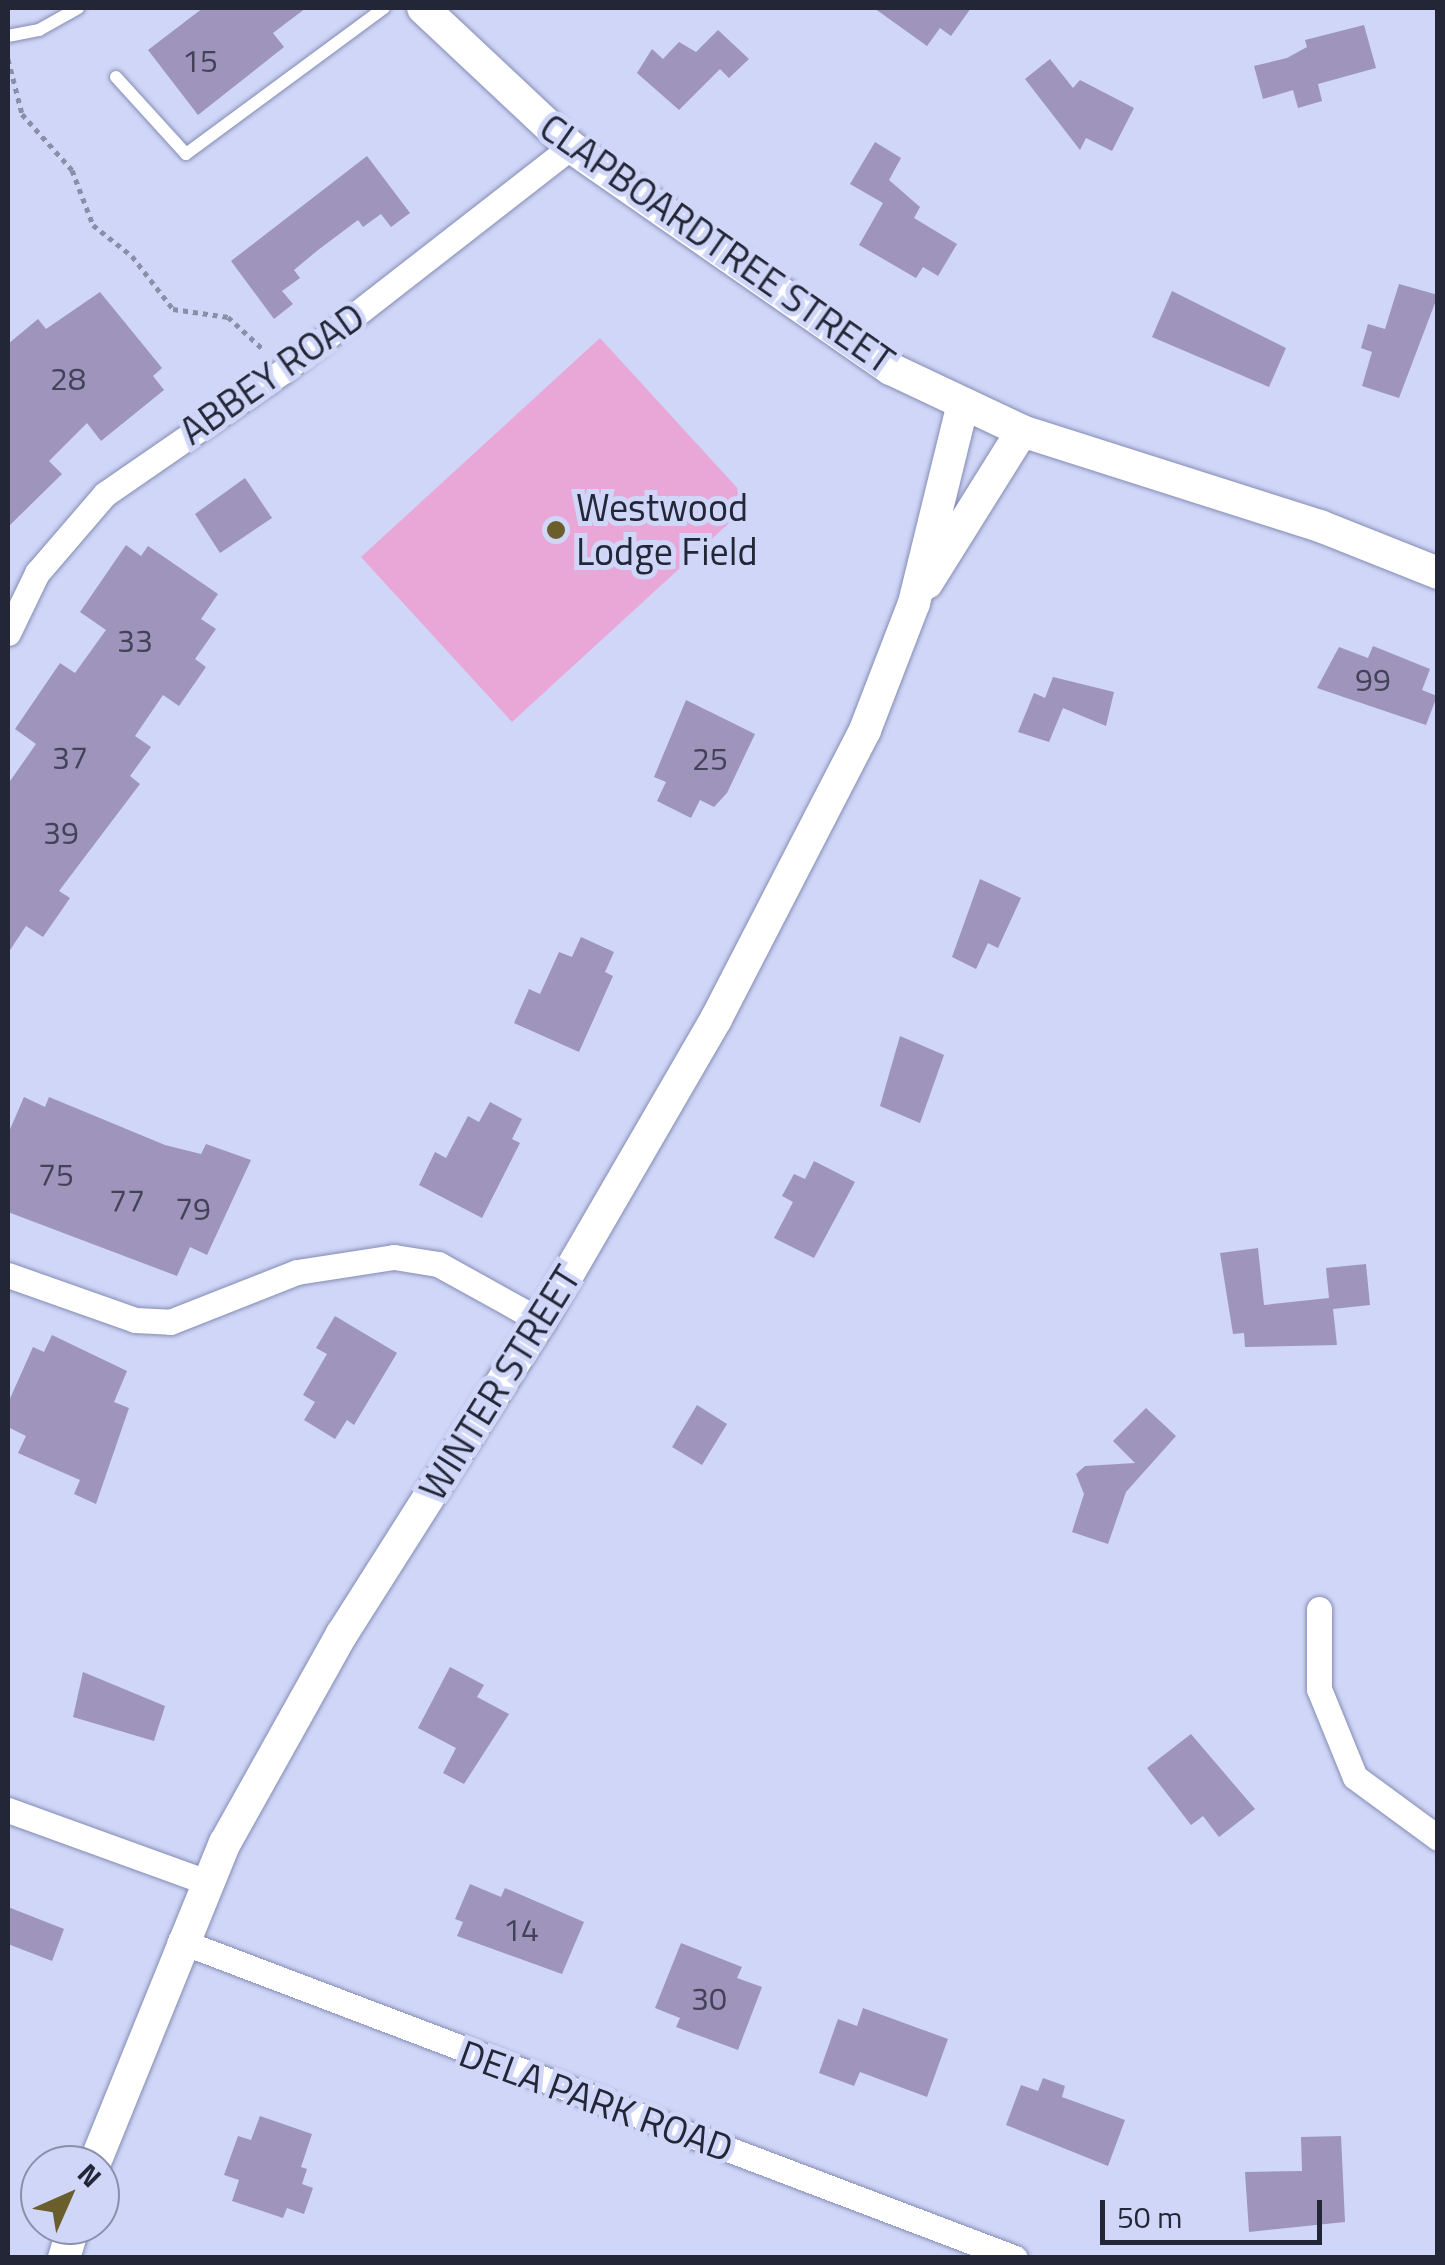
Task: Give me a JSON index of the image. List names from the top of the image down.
{
  "streets": {
    "street": [
      "CLAPBOARDTREE STREET",
      "ABBEY ROAD",
      "WINTER STREET",
      "DELA PARK ROAD"
    ]
  },
  "crossings": [
    ["CLAPBOARDTREE STREET", "ABBEY ROAD"],
    ["CLAPBOARDTREE STREET", "WINTER STREET"],
    ["WINTER STREET", "DELA PARK ROAD"]
  ],
  "places": ["Westwood Lodge Field"],
  "house_numbers": [
    "15",
    "28",
    "33",
    "99",
    "37",
    "25",
    "39",
    "75",
    "77",
    "79",
    "14",
    "30"
  ],
  "scale_bar": "50 m",
  "north": "top right"
}
